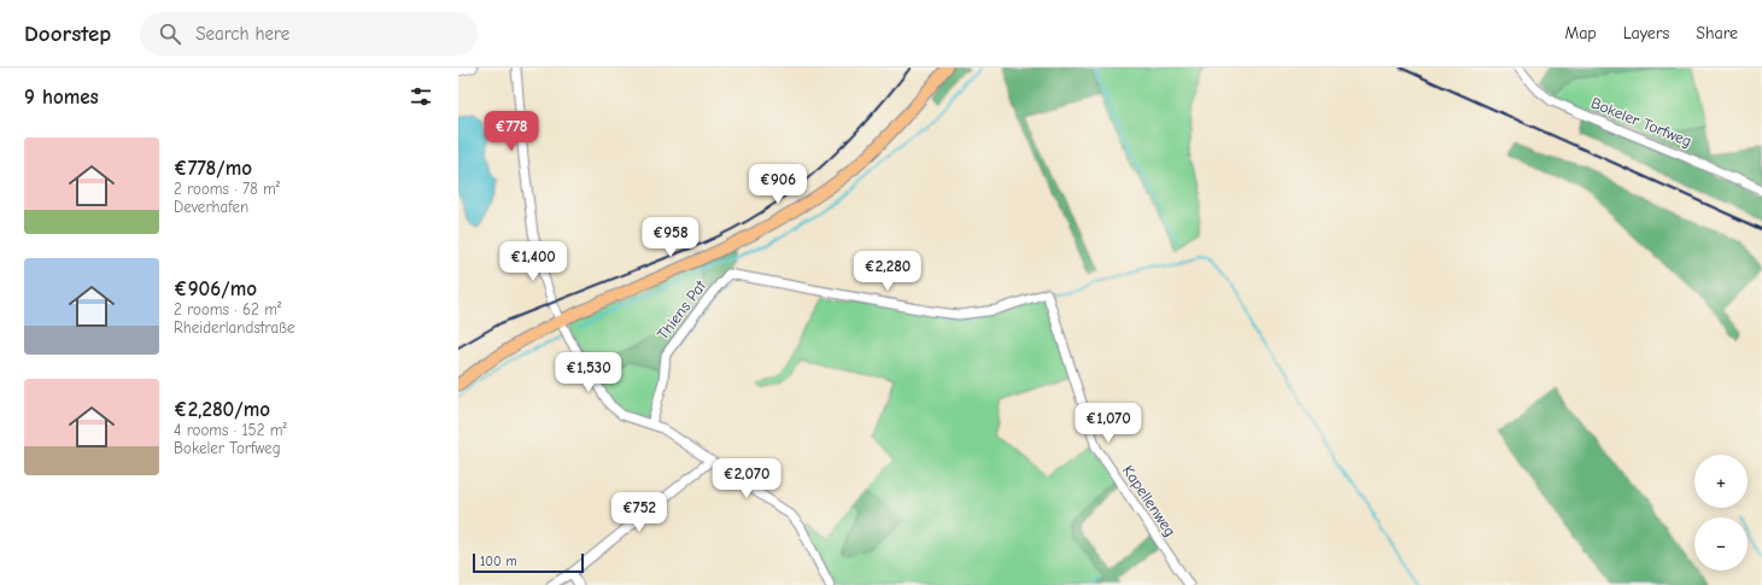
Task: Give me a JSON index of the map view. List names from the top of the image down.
{
  "streets": {
    "street": ["Bokeler Torfweg", "Thiens Pat", "Kapellenweg"]
  },
  "crossings": [
    ["Thiens Pat", "Kapellenweg"]
  ],
  "scale_bar": "100 m",
  "page": {
    "header": "Doorstep",
    "search": "Search here",
    "nav": ["Map", "Layers", "Share"],
    "heading": "9 homes",
    "price": [
      "€778",
      "€906",
      "€958",
      "€1,400",
      "€2,280",
      "€1,530",
      "€1,070",
      "€2,070",
      "€752"
    ],
    "list": [
      {
        "name": "€778/mo",
        "note": "2 rooms · 78 m² · Deverhafen"
      },
      {
        "name": "€906/mo",
        "note": "2 rooms · 62 m² · Rheiderlandstraße"
      },
      {
        "name": "€2,280/mo",
        "note": "4 rooms · 152 m² · Bokeler Torfweg"
      }
    ],
    "map_buttons": ["+", "−"],
    "scale": "100 m"
  }
}
